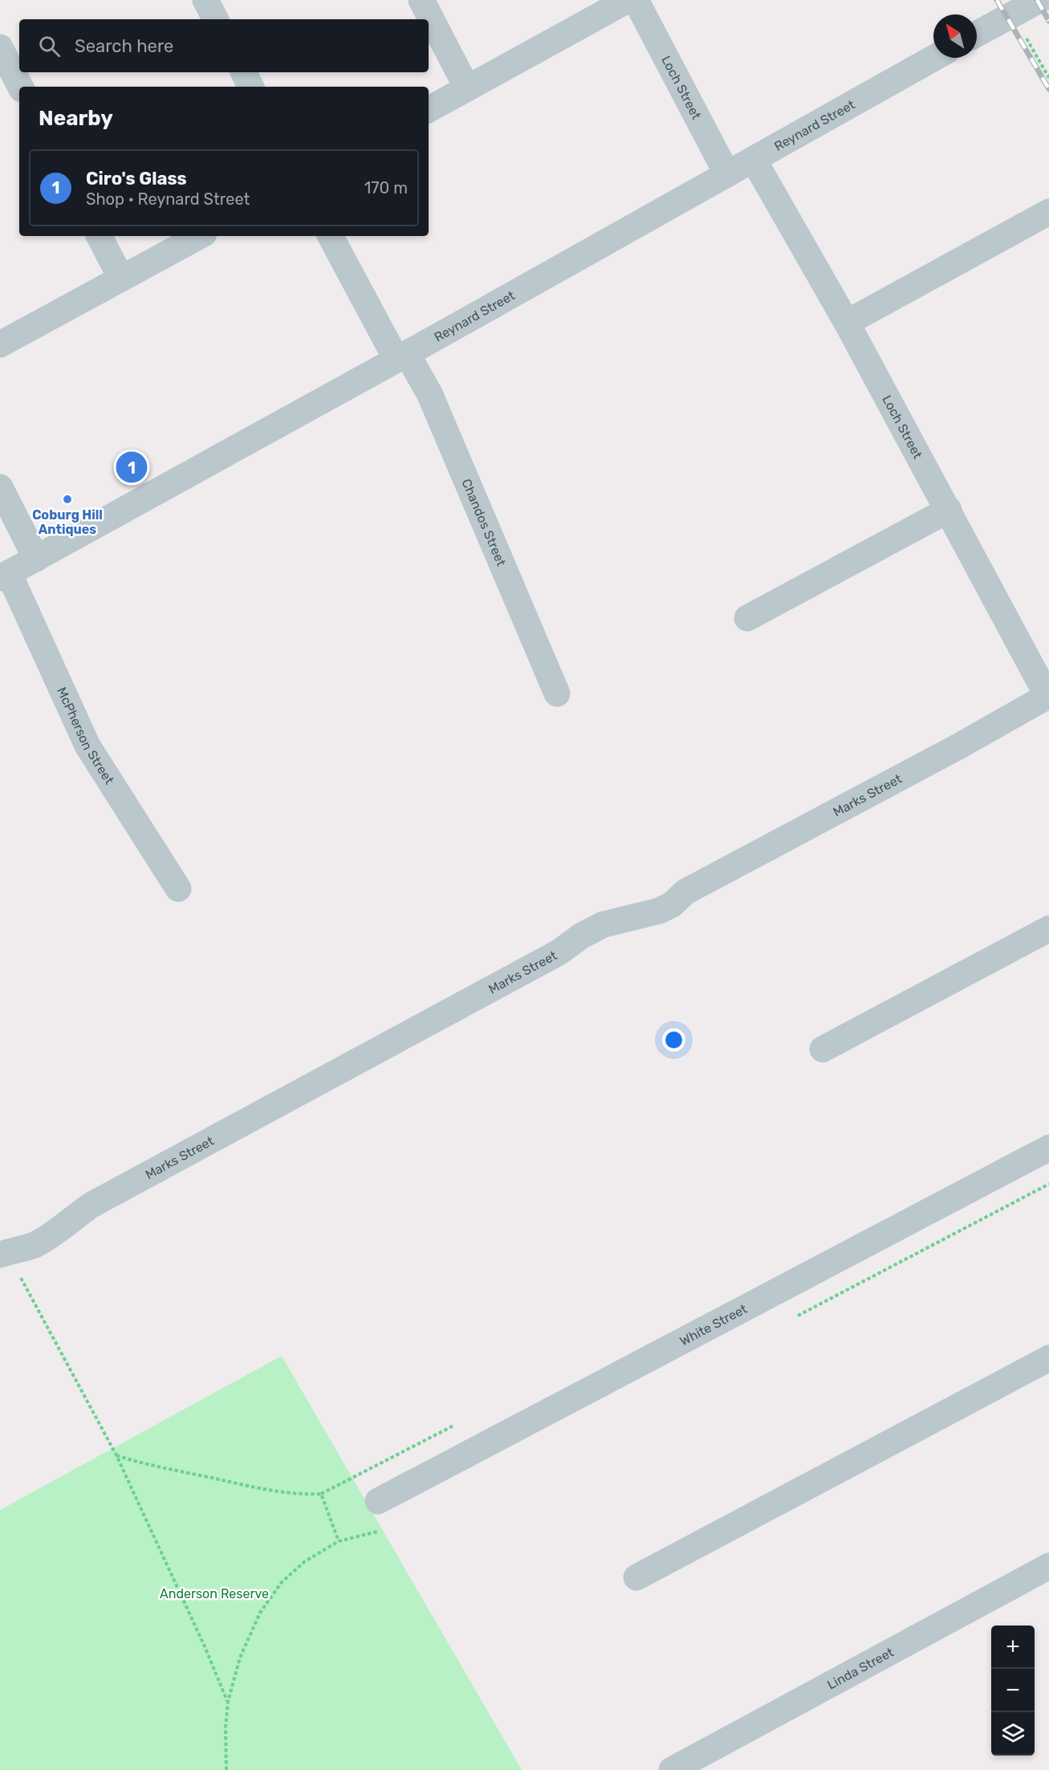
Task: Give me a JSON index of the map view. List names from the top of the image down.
{
  "streets": {
    "street": [
      "Loch Street",
      "Reynard Street",
      "Chandos Street",
      "McPherson Street",
      "Marks Street",
      "White Street",
      "Linda Street"
    ]
  },
  "crossings": [
    ["Loch Street", "Reynard Street"],
    ["Loch Street", "Marks Street"],
    ["Reynard Street", "Chandos Street"],
    ["Reynard Street", "McPherson Street"]
  ],
  "parks": ["Anderson Reserve"],
  "places": ["Coburg Hill Antiques"],
  "north": "top left",
  "page": {
    "search": "Search here",
    "heading": "Nearby",
    "list": [
      {
        "mark": "1",
        "name": "Ciro's Glass",
        "note": "Shop · Reynard Street",
        "value": "170 m"
      }
    ],
    "pins": "1",
    "map_buttons": ["+", "−"]
  }
}
